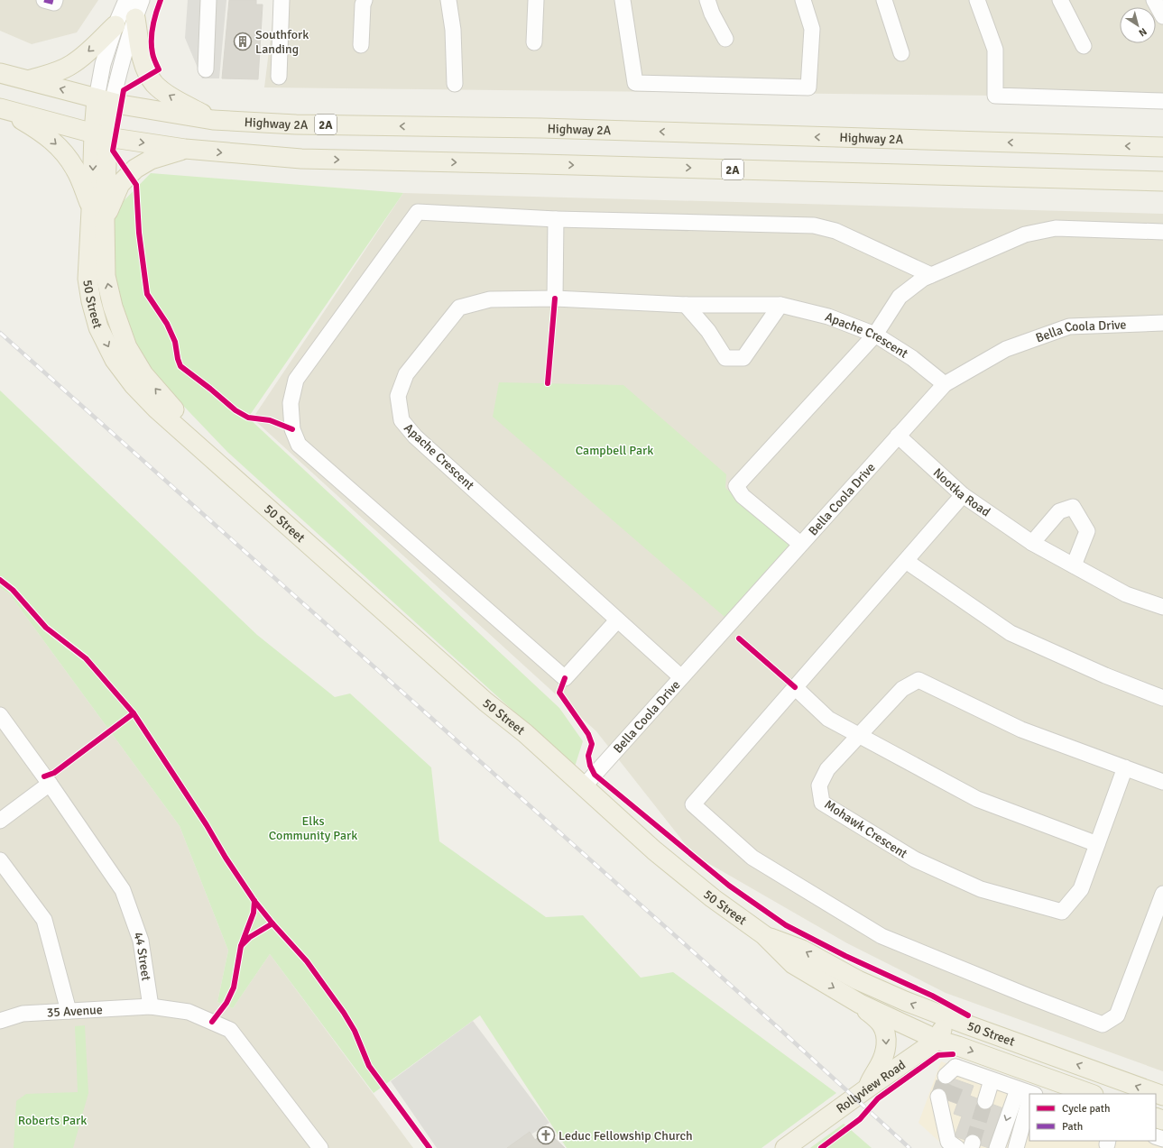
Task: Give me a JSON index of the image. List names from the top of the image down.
{
  "streets": {
    "main road": [
      "Highway 2A",
      "2A",
      "50 Street",
      "Rollyview Road"
    ],
    "street": [
      "Bella Coola Drive",
      "Apache Crescent",
      "Nootka Road",
      "Mohawk Crescent",
      "44 Street",
      "35 Avenue"
    ]
  },
  "crossings": [
    ["Highway 2A", "50 Street"],
    ["2A", "50 Street"],
    ["50 Street", "Bella Coola Drive"],
    ["50 Street", "Rollyview Road"],
    ["Bella Coola Drive", "Apache Crescent"],
    ["Bella Coola Drive", "Nootka Road"],
    ["44 Street", "35 Avenue"]
  ],
  "parks": ["Campbell Park", "Elks Community Park", "Roberts Park"],
  "places": {
    "building": ["Southfork Landing"],
    "church": ["Leduc Fellowship Church"]
  },
  "legend": ["Cycle path", "Path"],
  "north": "bottom right"
}
